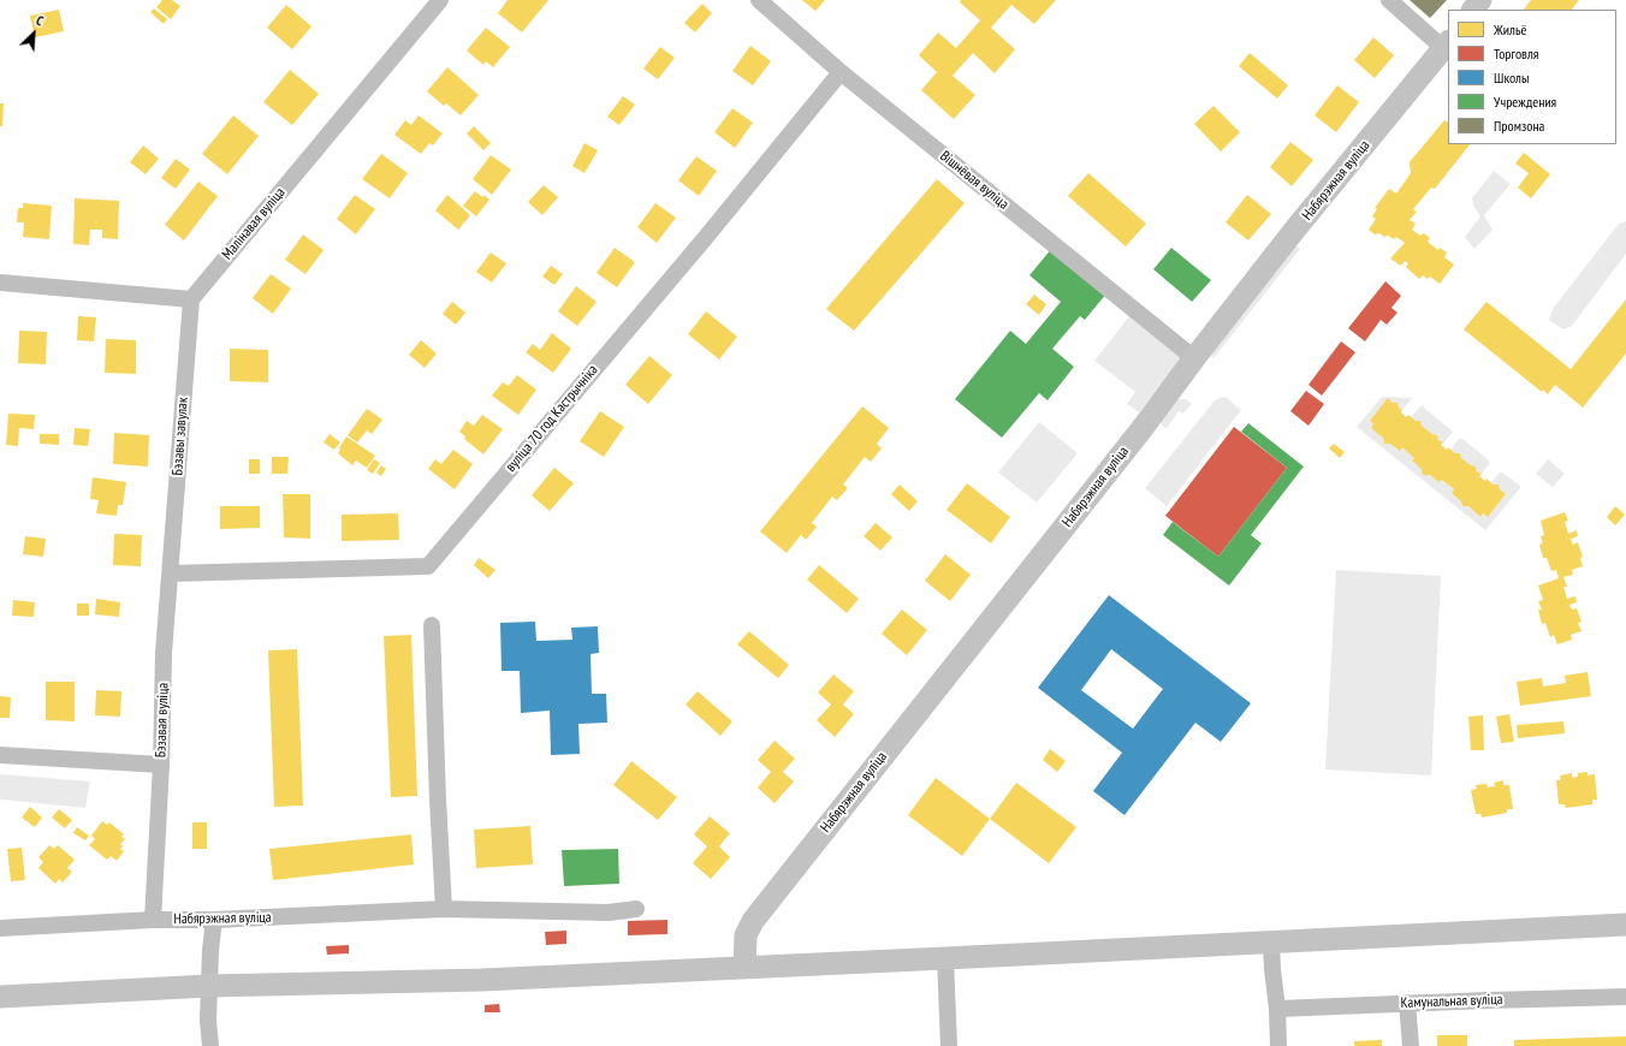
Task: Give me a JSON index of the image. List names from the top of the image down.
{
  "streets": {
    "street": [
      "Вішнёвая вуліца",
      "Набярэжная вуліца",
      "Малінавая вуліца",
      "вуліца 70 год Кастрычніка",
      "Бэзавы завулак",
      "Бэзавая вуліца",
      "Камунальная вуліца"
    ]
  },
  "crossings": [
    ["Вішнёвая вуліца", "Набярэжная вуліца"],
    ["Вішнёвая вуліца", "вуліца 70 год Кастрычніка"],
    ["Малінавая вуліца", "Бэзавы завулак"],
    ["вуліца 70 год Кастрычніка", "Бэзавы завулак"],
    ["вуліца 70 год Кастрычніка", "Бэзавая вуліца"],
    ["Бэзавы завулак", "Бэзавая вуліца"]
  ],
  "legend": [
    "Жильё",
    "Торговля",
    "Школы",
    "Учреждения",
    "Промзона"
  ],
  "north": "top right"
}
